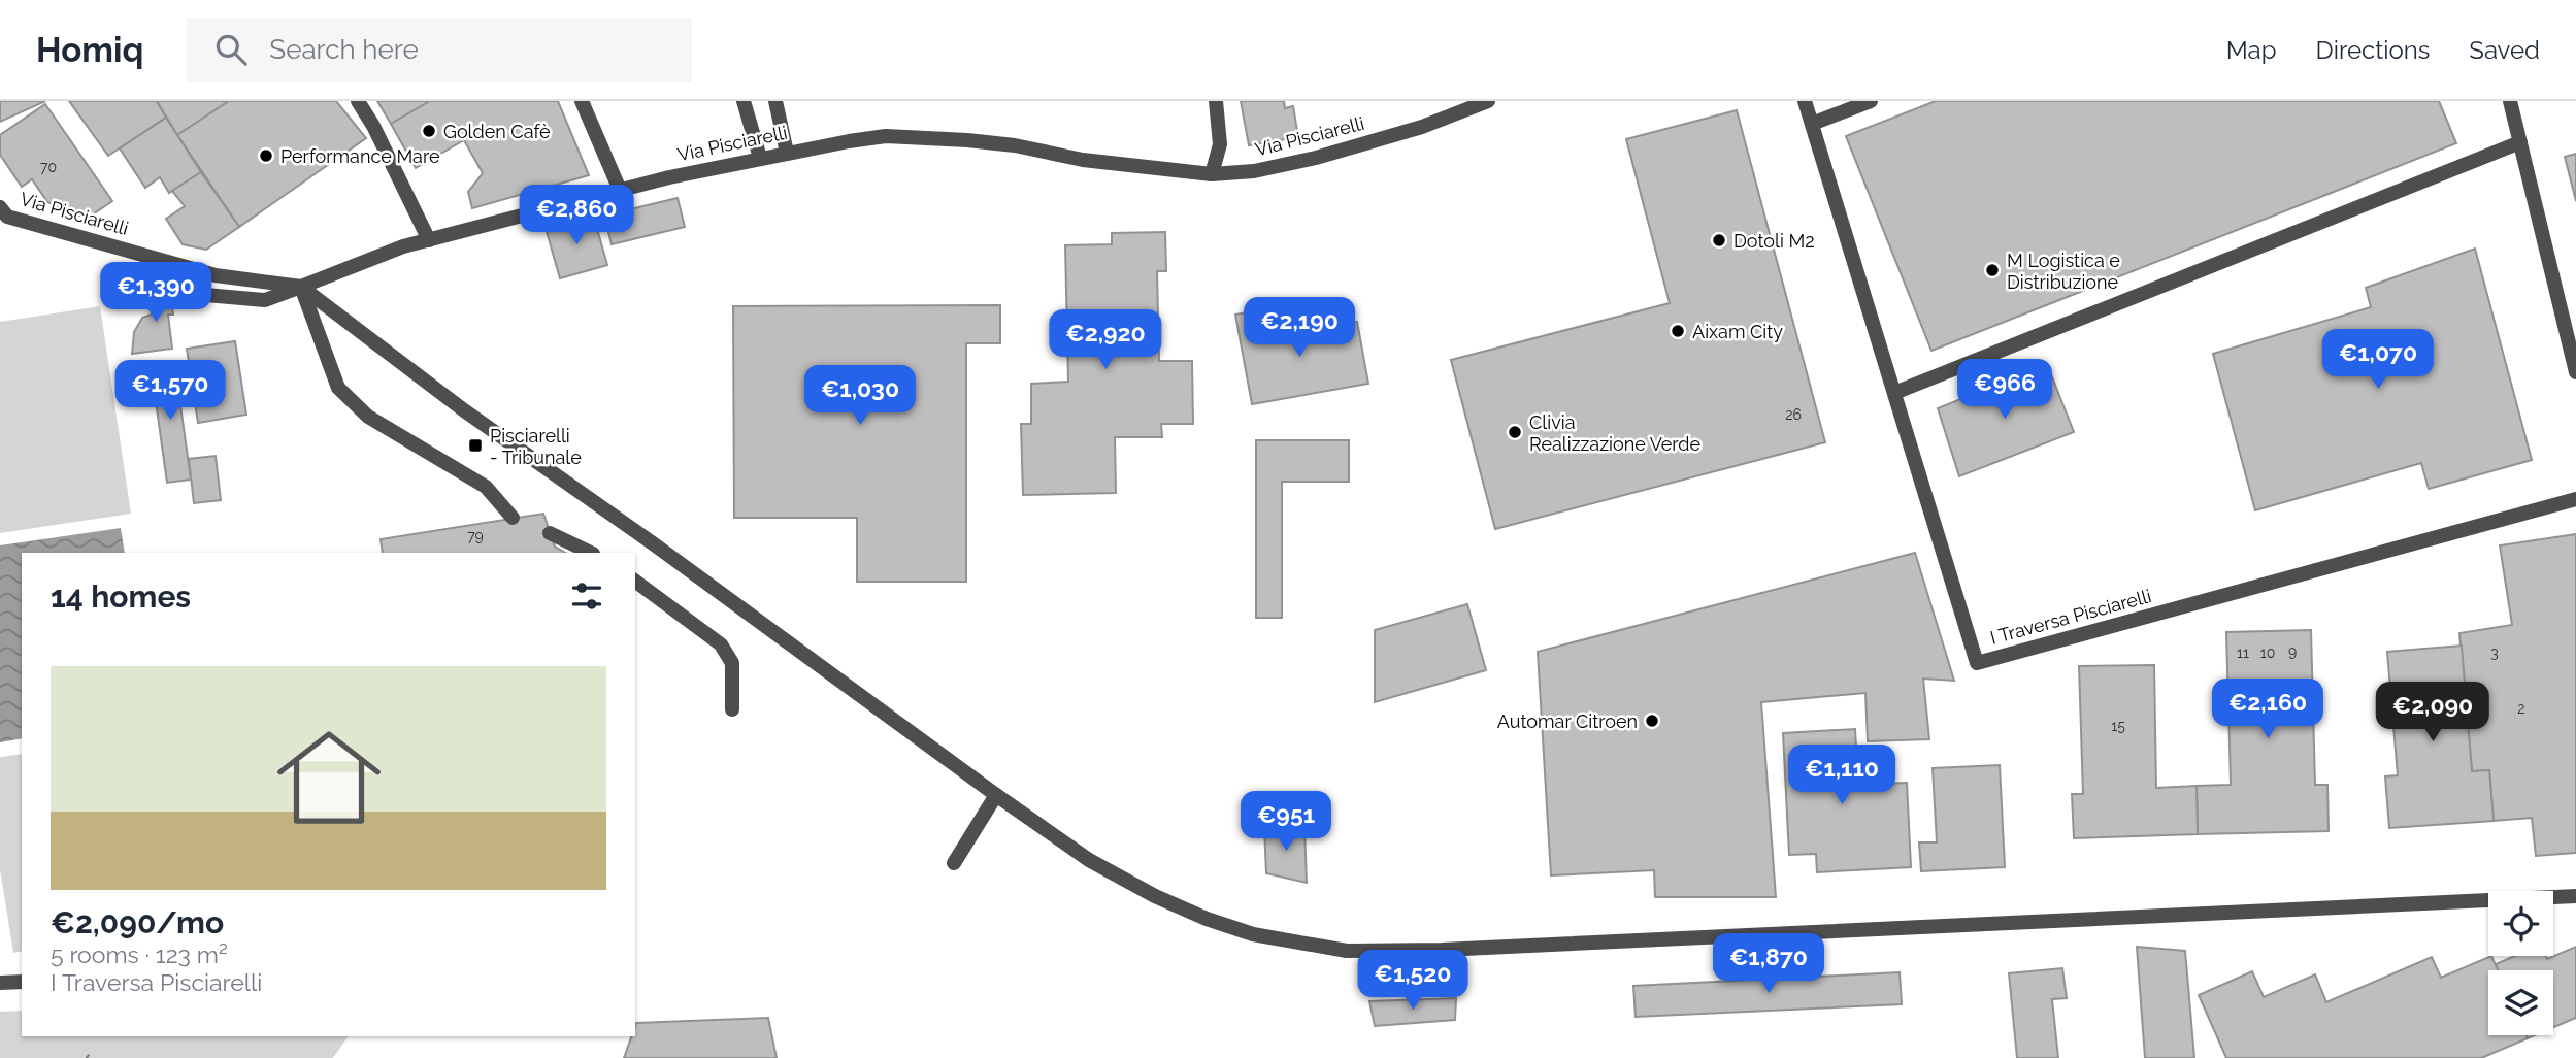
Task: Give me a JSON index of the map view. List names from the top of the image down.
{
  "streets": {
    "street": ["Via Pisciarelli", "I Traversa Pisciarelli"]
  },
  "places": {
    "other": [
      "Golden Cafè",
      "Performance Mare",
      "Dotoli M2",
      "M Logistica e Distribuzione",
      "Aixam City",
      "Clivia Realizzazione Verde",
      "Automar Citroen"
    ],
    "transit": ["Pisciarelli - Tribunale"]
  },
  "house_numbers": [
    "70",
    "26",
    "79",
    "9",
    "11",
    "10",
    "3",
    "2",
    "15"
  ],
  "page": {
    "header": "Homiq",
    "search": "Search here",
    "nav": ["Map", "Directions", "Saved"],
    "price": [
      "€2,860",
      "€1,390",
      "€2,190",
      "€2,920",
      "€1,070",
      "€966",
      "€1,570",
      "€1,030",
      "€2,160",
      "€2,090",
      "€1,110",
      "€951",
      "€1,870",
      "€1,520"
    ],
    "heading": "14 homes",
    "list": [
      {
        "name": "€2,090/mo",
        "note": "5 rooms · 123 m² · I Traversa Pisciarelli"
      }
    ]
  }
}
